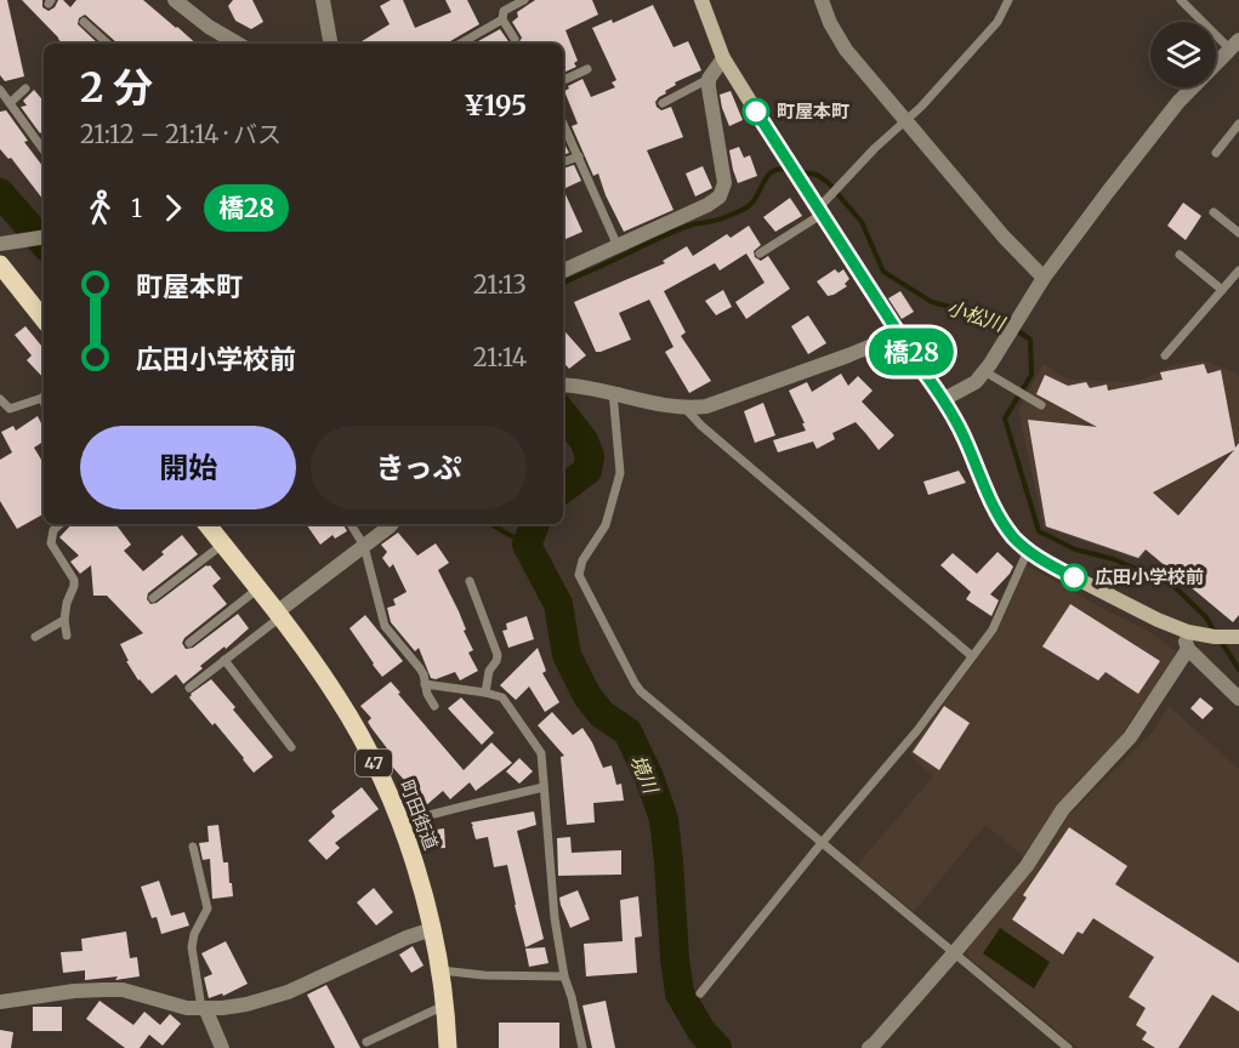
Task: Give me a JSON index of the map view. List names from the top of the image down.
{
  "streets": {
    "main road": ["47", "町田街道"]
  },
  "water": ["小松川", "境川"],
  "places": ["町屋本町", "広田小学校前"],
  "lines": ["bus line 橋28"],
  "page": {
    "on_map": "橋28",
    "heading": ["2 分", "21:12 – 21:14 · バス", "¥195"],
    "legs": ["1", "橋28"],
    "list": [
      {
        "name": "町屋本町",
        "value": "21:13"
      },
      {
        "name": "広田小学校前",
        "value": "21:14"
      }
    ],
    "buttons": ["開始", "きっぷ"]
  }
}
